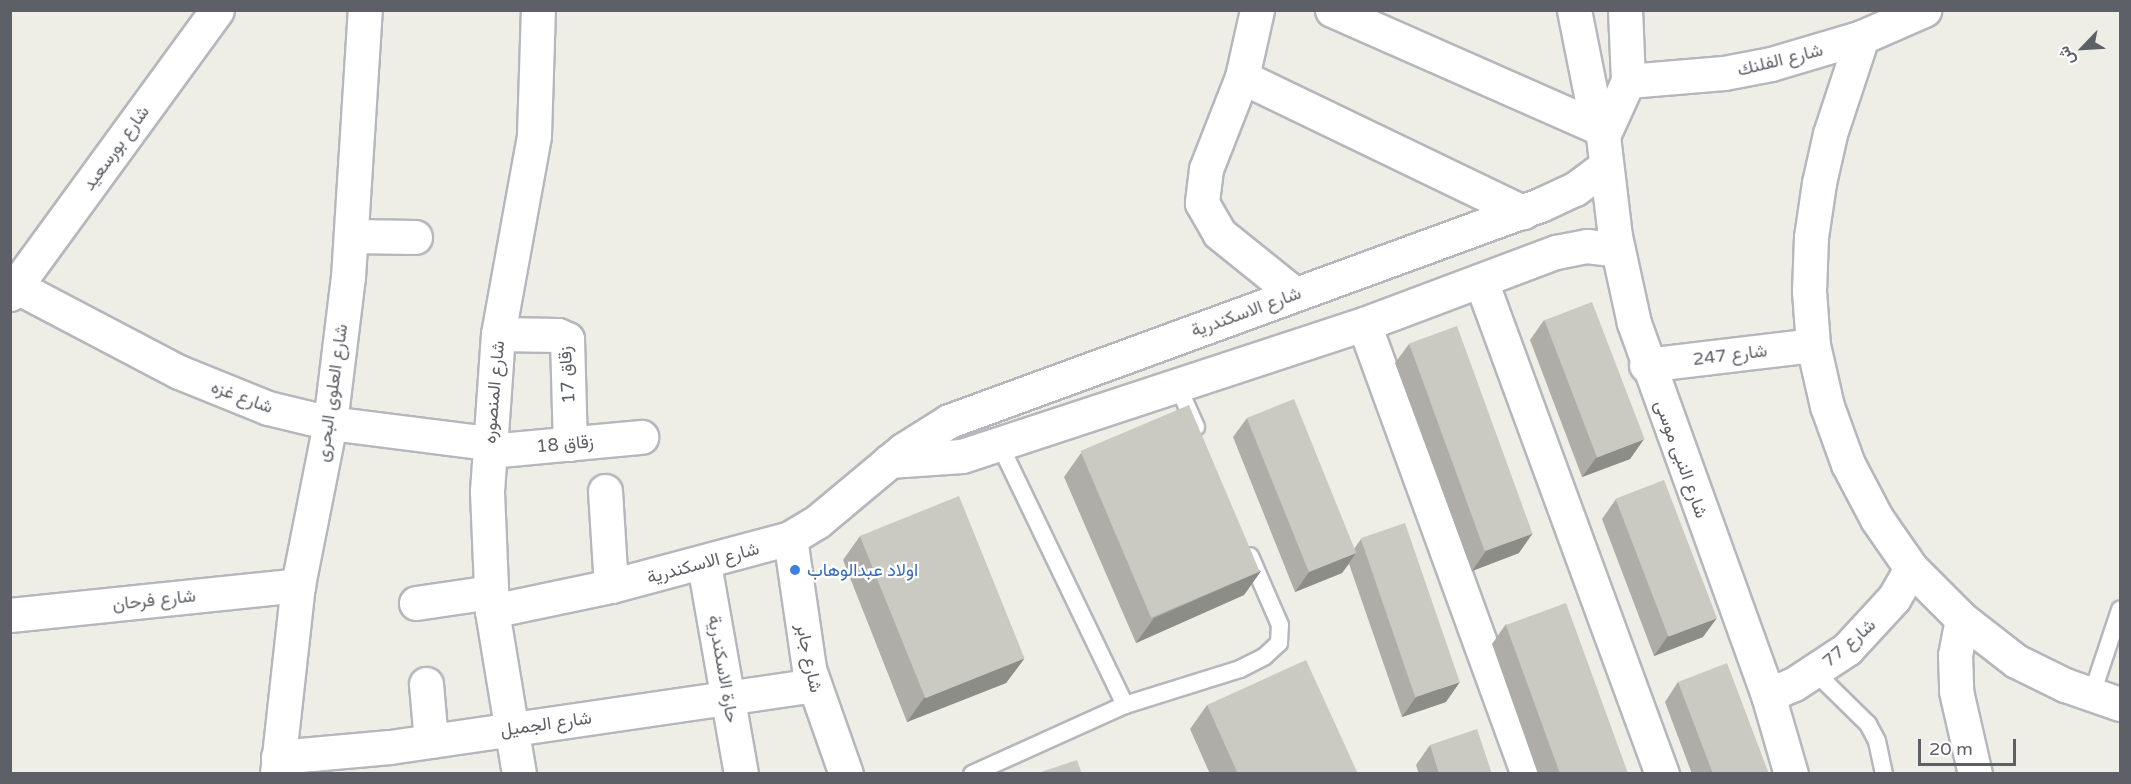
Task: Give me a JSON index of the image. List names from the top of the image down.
{
  "streets": {
    "street": [
      "شارع الفلنك",
      "شارع بورسعيد",
      "شارع الاسكندرية",
      "شارع 247",
      "زقاق 17",
      "شارع المنصوره",
      "شارع العلوى البحرى",
      "شارع غزه",
      "زقاق 18",
      "شارع النبى موسى",
      "شارع فرحان",
      "شارع 77",
      "شارع جابر",
      "حارة الاسكندرية",
      "شارع الجميل"
    ]
  },
  "crossings": [
    ["شارع بورسعيد", "شارع غزه"],
    ["شارع الاسكندرية", "شارع المنصوره"],
    ["شارع الاسكندرية", "شارع النبى موسى"],
    ["شارع الاسكندرية", "شارع جابر"],
    ["شارع الاسكندرية", "حارة الاسكندرية"],
    ["شارع 247", "شارع النبى موسى"],
    ["زقاق 17", "شارع المنصوره"],
    ["زقاق 17", "زقاق 18"],
    ["شارع المنصوره", "شارع غزه"],
    ["شارع المنصوره", "زقاق 18"],
    ["شارع المنصوره", "شارع الجميل"],
    ["شارع العلوى البحرى", "شارع غزه"],
    ["شارع العلوى البحرى", "شارع فرحان"],
    ["شارع العلوى البحرى", "شارع الجميل"],
    ["شارع غزه", "زقاق 18"],
    ["شارع النبى موسى", "شارع 77"],
    ["شارع جابر", "شارع الجميل"],
    ["حارة الاسكندرية", "شارع الجميل"]
  ],
  "places": ["اولاد عبدالوهاب"],
  "scale_bar": "20 m",
  "north": "bottom left"
}
